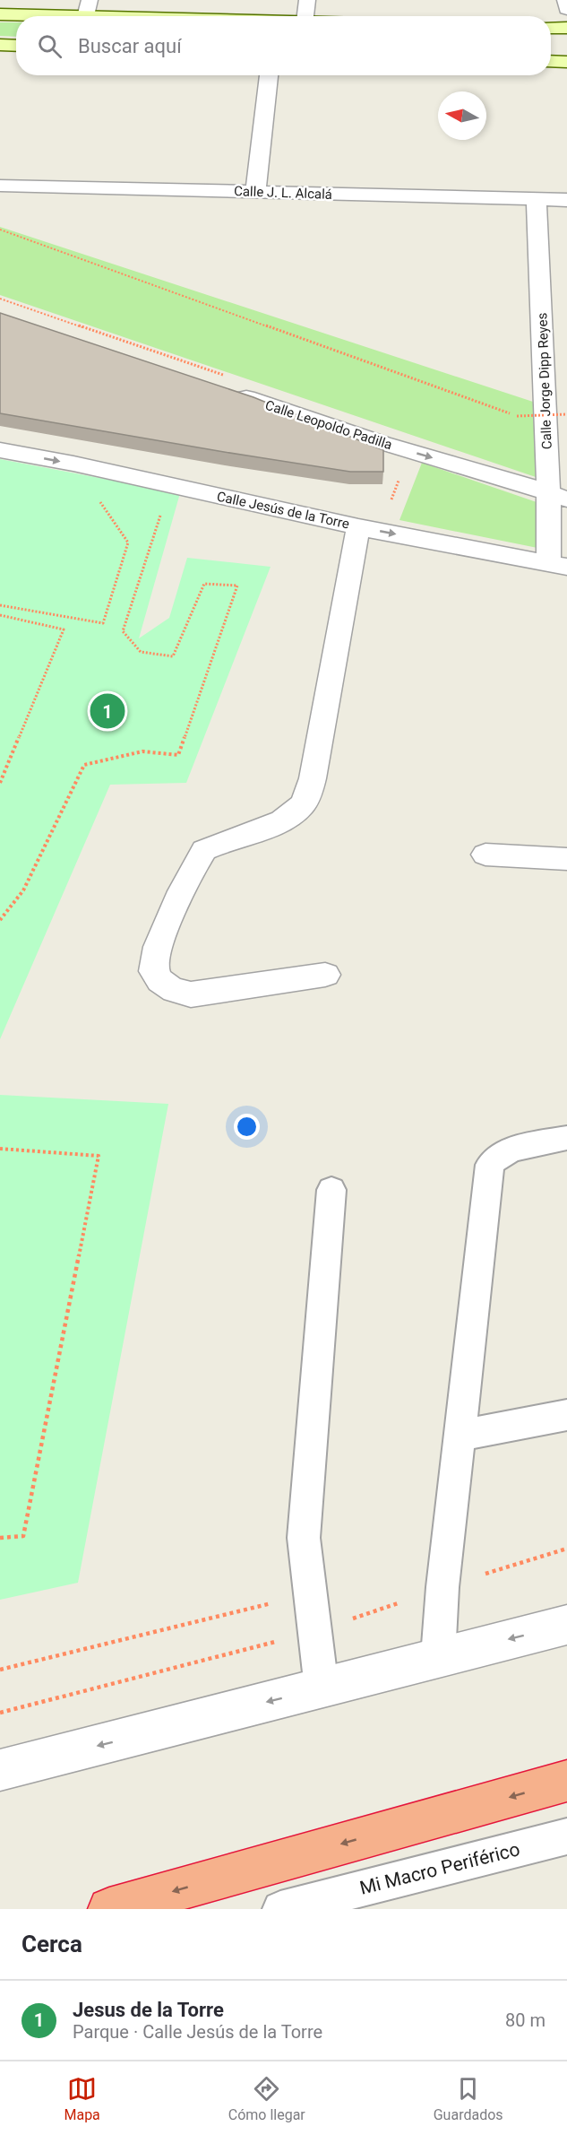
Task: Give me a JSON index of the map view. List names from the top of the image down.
{
  "streets": {
    "street": [
      "Calle J. L. Alcalá",
      "Calle Jorge Dipp Reyes",
      "Calle Leopoldo Padilla",
      "Calle Jesús de la Torre"
    ],
    "lane": ["Mi Macro Periférico"]
  },
  "crossings": [
    ["Calle J. L. Alcalá", "Calle Jorge Dipp Reyes"],
    ["Calle Jorge Dipp Reyes", "Calle Leopoldo Padilla"],
    ["Calle Jorge Dipp Reyes", "Calle Jesús de la Torre"]
  ],
  "one_way": ["Calle Leopoldo Padilla", "Calle Jesús de la Torre"],
  "north": "left",
  "page": {
    "search": "Buscar aquí",
    "pins": "1",
    "heading": "Cerca",
    "list": [
      {
        "mark": "1",
        "name": "Jesus de la Torre",
        "note": "Parque · Calle Jesús de la Torre",
        "value": "80 m"
      }
    ],
    "nav": ["Mapa", "Cómo llegar", "Guardados"]
  }
}
